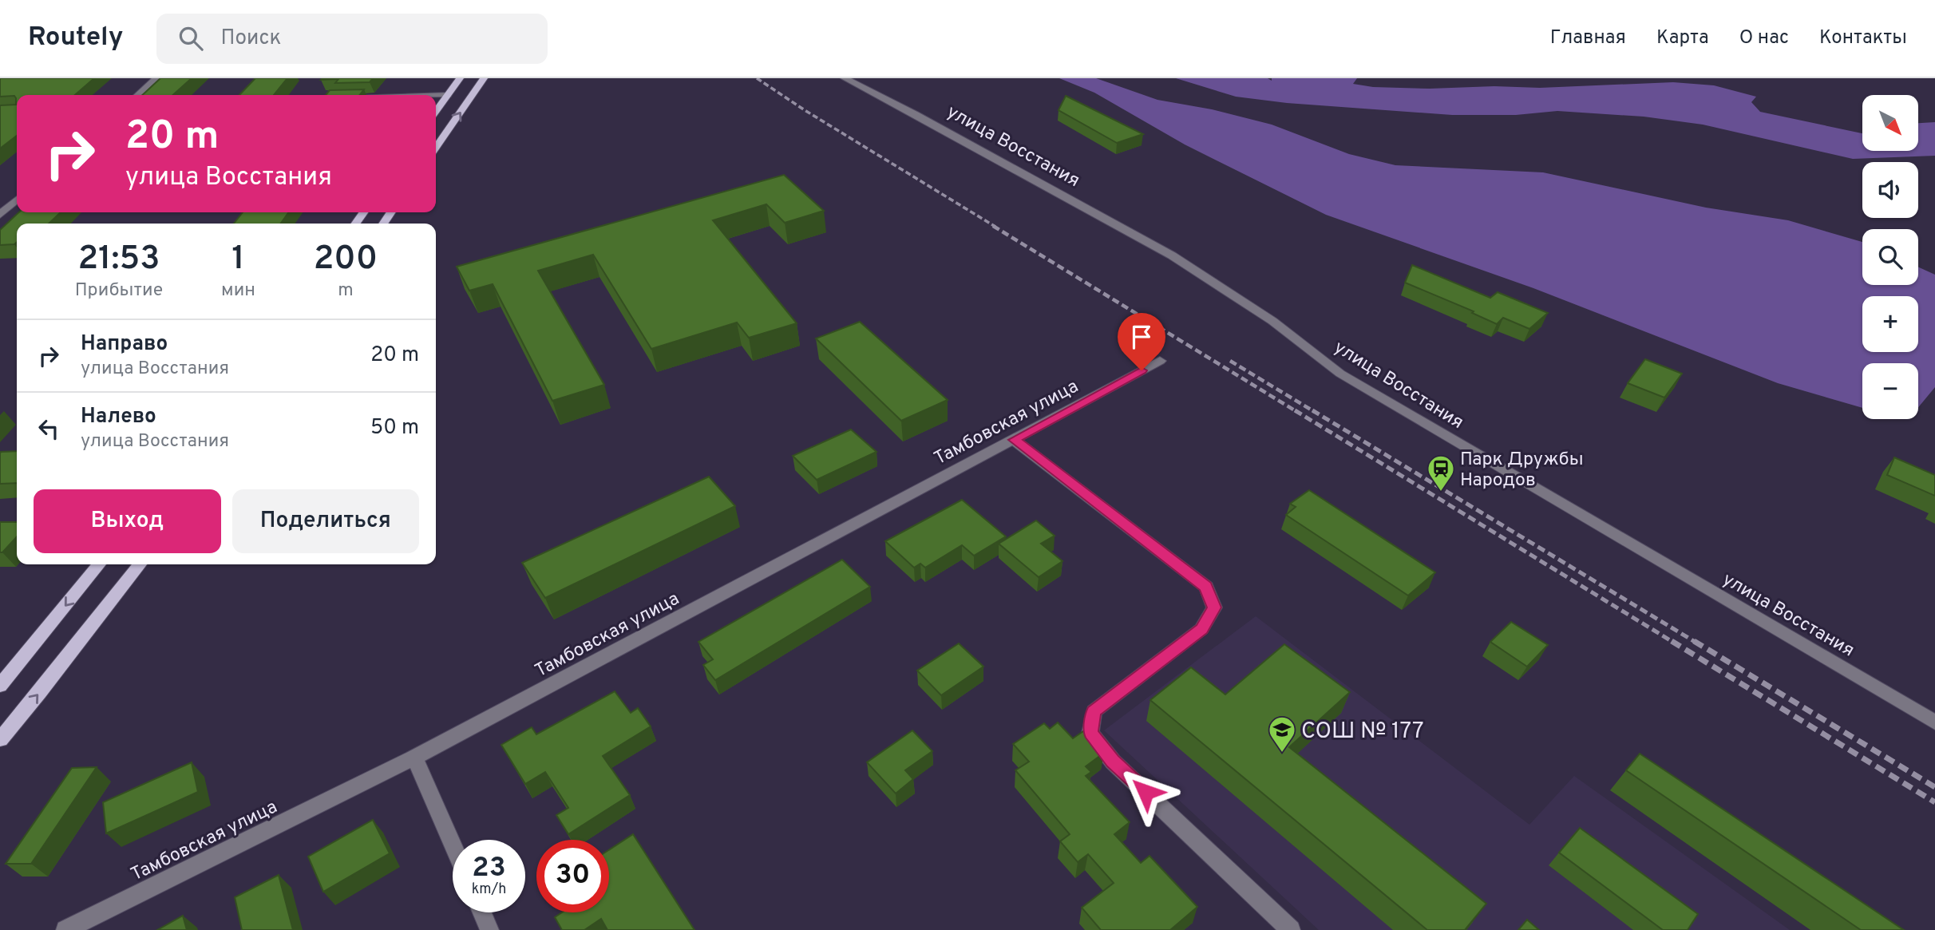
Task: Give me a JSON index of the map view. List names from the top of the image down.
{
  "streets": {
    "street": ["улица Восстания", "Тамбовская улица"]
  },
  "places": {
    "station": ["Парк Дружбы Народов"],
    "school or university": ["СОШ № 177"]
  },
  "north": "bottom right",
  "page": {
    "header": "Routely",
    "search": "Поиск",
    "nav": [
      "Главная",
      "Карта",
      "О нас",
      "Контакты"
    ],
    "map_buttons": ["+", "−"],
    "turn": ["20 m", "улица Восстания"],
    "eta": [
      "21:53",
      "Прибытие",
      "1",
      "мин",
      "200",
      "m"
    ],
    "list": [
      {
        "name": "Направо",
        "note": "улица Восстания",
        "value": "20 m"
      },
      {
        "name": "Налево",
        "note": "улица Восстания",
        "value": "50 m"
      }
    ],
    "buttons": ["Выход", "Поделиться"],
    "speed": "23 km/h",
    "limit": "30"
  }
}
